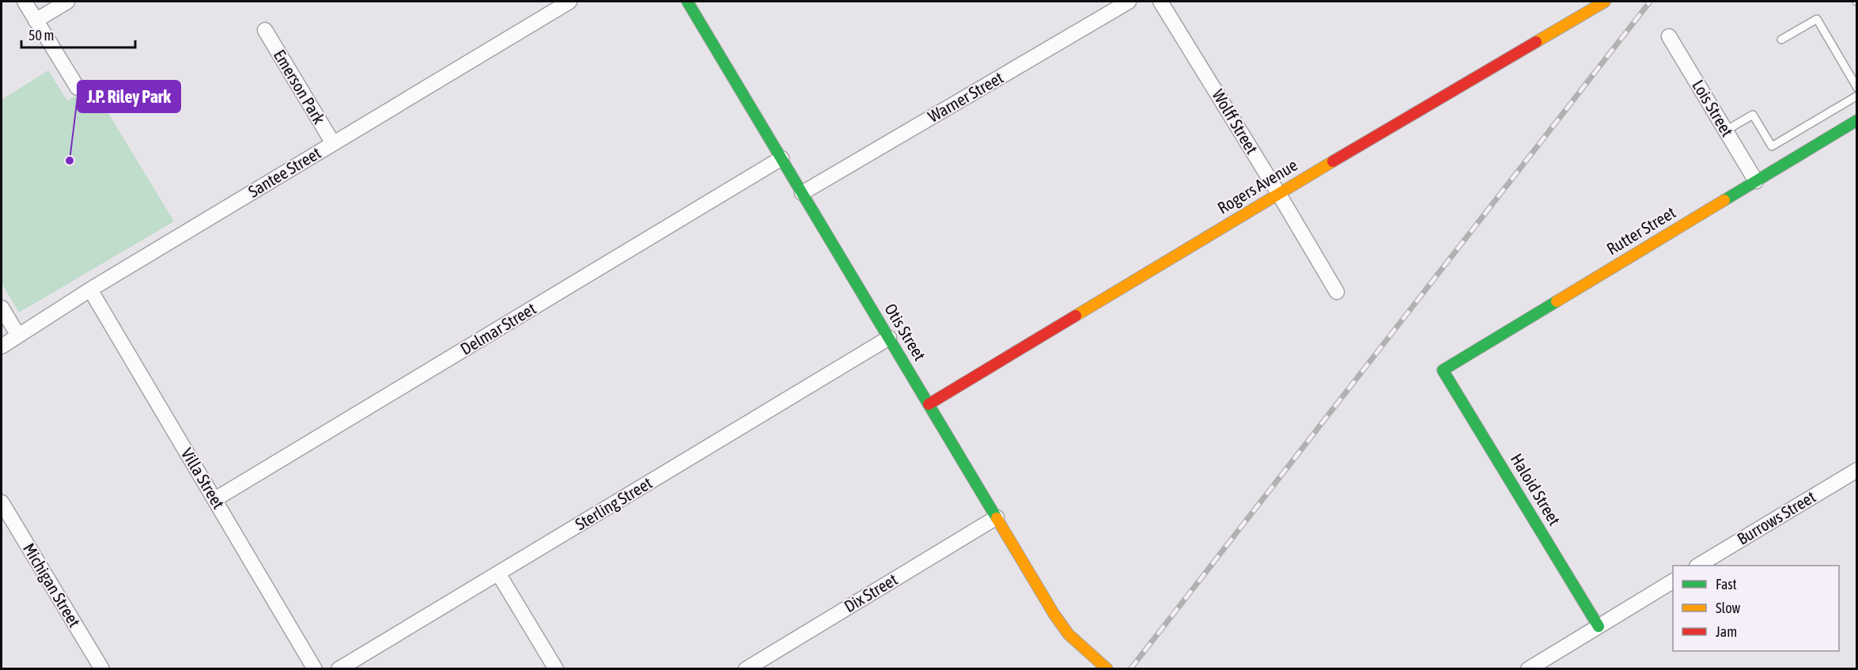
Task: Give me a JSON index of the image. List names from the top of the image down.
{
  "streets": {
    "street": [
      "Emerson Park",
      "Warner Street",
      "Lois Street",
      "Wolff Street",
      "Santee Street",
      "Rogers Avenue",
      "Rutter Street",
      "Delmar Street",
      "Otis Street",
      "Villa Street",
      "Haloid Street",
      "Sterling Street",
      "Burrows Street",
      "Michigan Street",
      "Dix Street"
    ]
  },
  "crossings": [
    ["Emerson Park", "Santee Street"],
    ["Warner Street", "Otis Street"],
    ["Lois Street", "Rutter Street"],
    ["Wolff Street", "Rogers Avenue"],
    ["Santee Street", "Villa Street"],
    ["Rogers Avenue", "Otis Street"],
    ["Rutter Street", "Haloid Street"],
    ["Delmar Street", "Otis Street"],
    ["Delmar Street", "Villa Street"],
    ["Otis Street", "Sterling Street"],
    ["Otis Street", "Dix Street"]
  ],
  "places": ["J.P. Riley Park"],
  "legend": ["Fast", "Slow", "Jam"],
  "scale_bar": "50 m"
}
